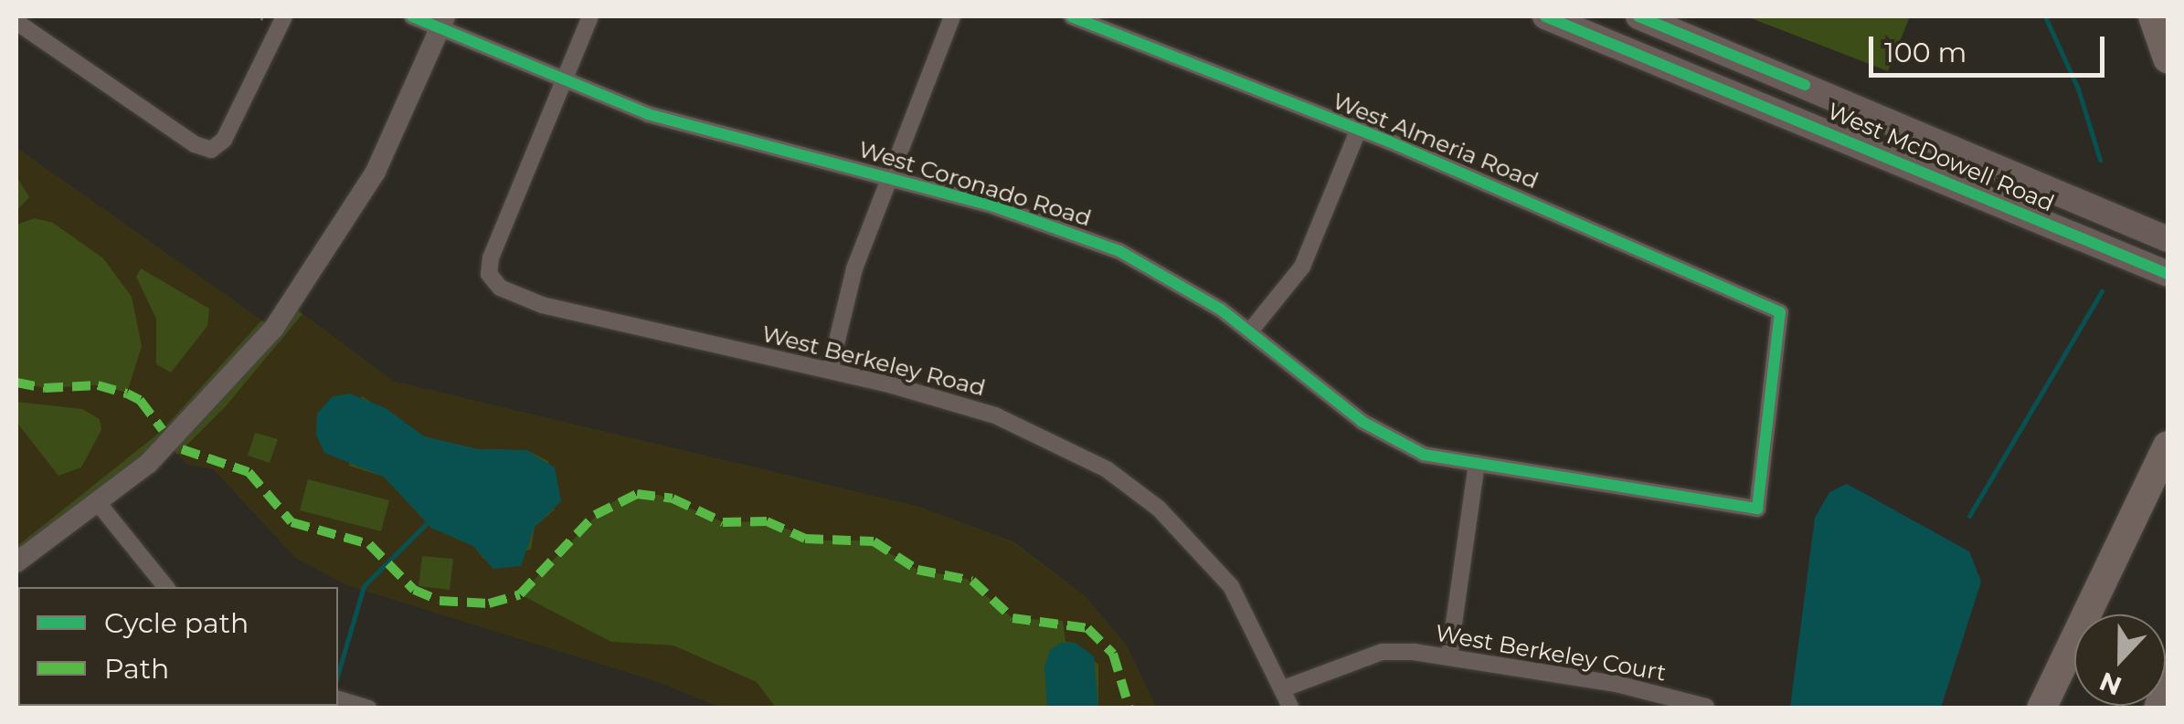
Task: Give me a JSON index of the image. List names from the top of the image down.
{
  "streets": {
    "main road": ["West McDowell Road"],
    "street": [
      "West Almeria Road",
      "West Coronado Road",
      "West Berkeley Road",
      "West Berkeley Court"
    ]
  },
  "crossings": [
    ["West Almeria Road", "West Coronado Road"],
    ["West Coronado Road", "West Berkeley Road"],
    ["West Berkeley Road", "West Berkeley Court"]
  ],
  "legend": ["Cycle path", "Path"],
  "scale_bar": "100 m",
  "north": "bottom"
}
